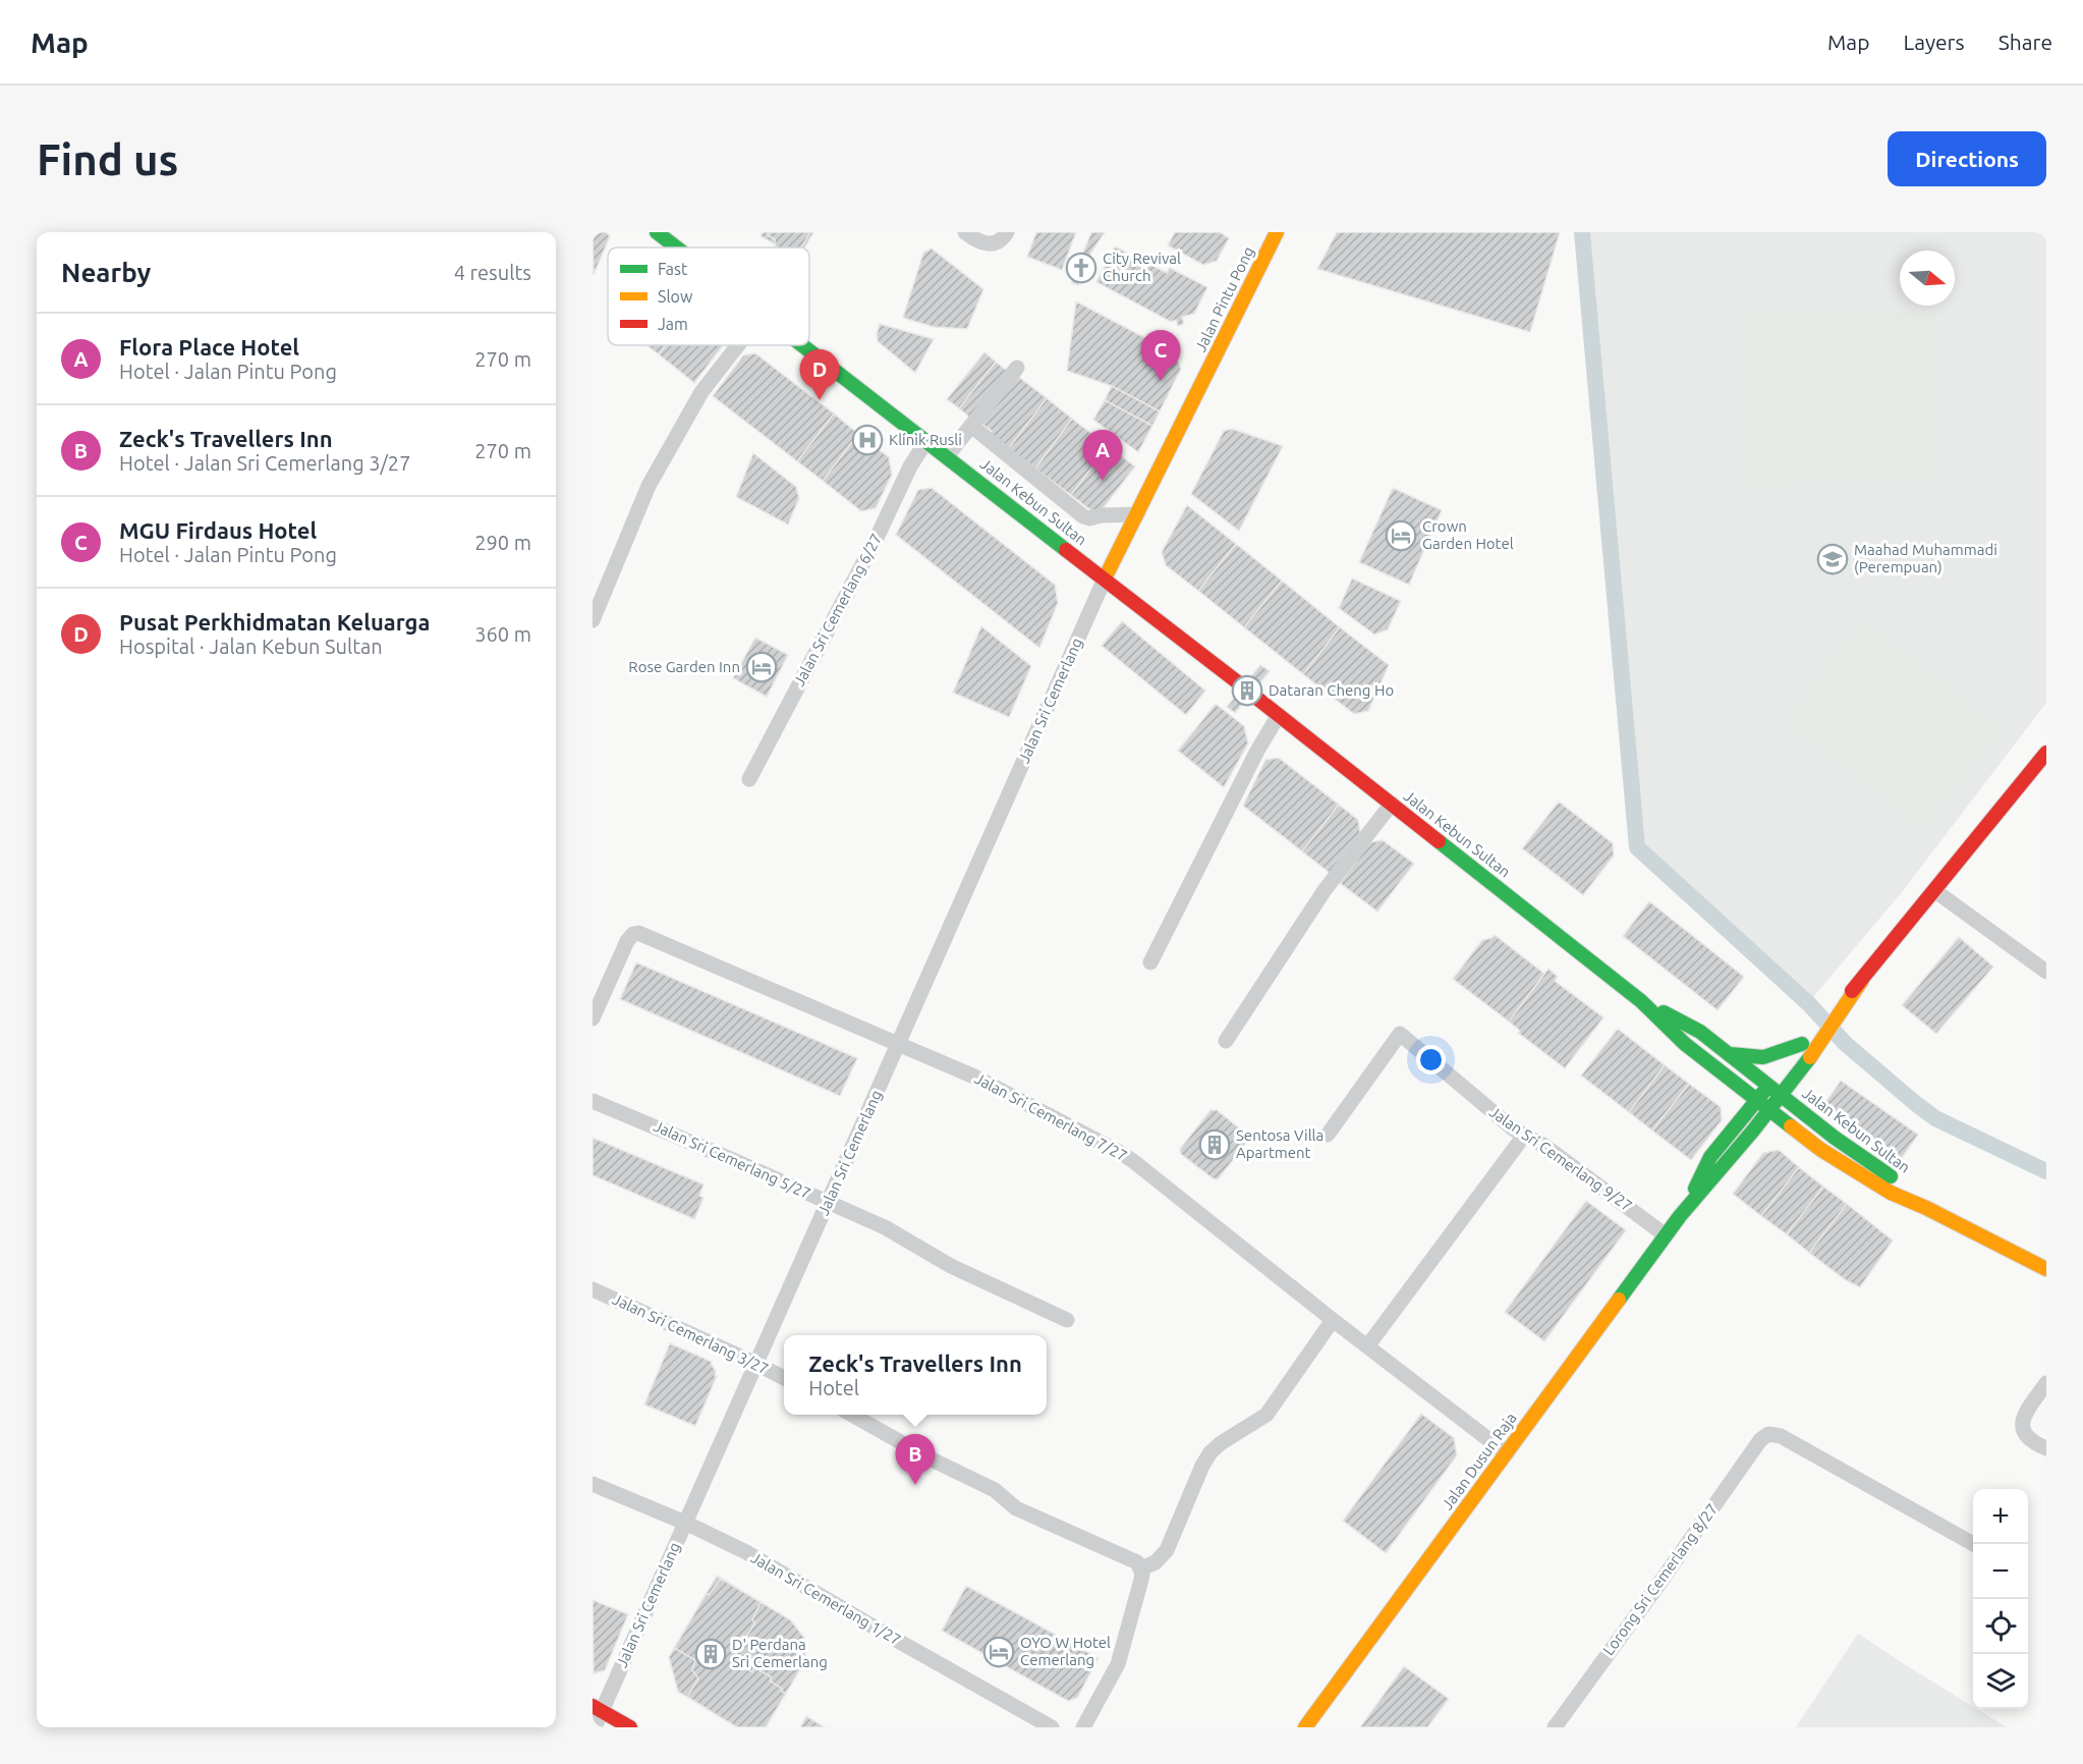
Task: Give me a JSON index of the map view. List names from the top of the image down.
{
  "streets": {
    "main road": ["Jalan Pintu Pong", "Jalan Kebun Sultan", "Jalan Dusun Raja"],
    "street": [
      "Jalan Sri Cemerlang 6/27",
      "Jalan Sri Cemerlang",
      "Jalan Sri Cemerlang 7/27",
      "Jalan Sri Cemerlang 9/27",
      "Jalan Sri Cemerlang 5/27",
      "Jalan Sri Cemerlang 3/27",
      "Lorong Sri Cemerlang 8/27",
      "Jalan Sri Cemerlang 1/27"
    ]
  },
  "crossings": [
    ["Jalan Pintu Pong", "Jalan Kebun Sultan"],
    ["Jalan Pintu Pong", "Jalan Sri Cemerlang"],
    ["Jalan Kebun Sultan", "Jalan Sri Cemerlang 6/27"],
    ["Jalan Kebun Sultan", "Jalan Sri Cemerlang"],
    ["Jalan Kebun Sultan", "Jalan Dusun Raja"],
    ["Jalan Sri Cemerlang", "Jalan Sri Cemerlang 7/27"],
    ["Jalan Sri Cemerlang", "Jalan Sri Cemerlang 5/27"],
    ["Jalan Sri Cemerlang", "Jalan Sri Cemerlang 3/27"],
    ["Jalan Sri Cemerlang", "Jalan Sri Cemerlang 1/27"],
    ["Jalan Sri Cemerlang 7/27", "Jalan Dusun Raja"],
    ["Jalan Sri Cemerlang 9/27", "Jalan Dusun Raja"]
  ],
  "places": {
    "church": ["City Revival Church"],
    "hospital": ["Klinik Rusli"],
    "hotel": ["Crown Garden Hotel", "Rose Garden Inn", "OYO W Hotel Cemerlang"],
    "school or university": ["Maahad Muhammadi (Perempuan)"],
    "building": ["Dataran Cheng Ho", "Sentosa Villa Apartment", "D' Perdana Sri Cemerlang"]
  },
  "legend": ["Fast", "Slow", "Jam"],
  "north": "right",
  "page": {
    "header": "Map",
    "nav": ["Map", "Layers", "Share"],
    "buttons": "Directions",
    "title": "Find us",
    "heading": ["Nearby", "4 results"],
    "list": [
      {
        "mark": "A",
        "name": "Flora Place Hotel",
        "note": "Hotel · Jalan Pintu Pong",
        "value": "270 m"
      },
      {
        "mark": "B",
        "name": "Zeck's Travellers Inn",
        "note": "Hotel · Jalan Sri Cemerlang 3/27",
        "value": "270 m"
      },
      {
        "mark": "C",
        "name": "MGU Firdaus Hotel",
        "note": "Hotel · Jalan Pintu Pong",
        "value": "290 m"
      },
      {
        "mark": "D",
        "name": "Pusat Perkhidmatan Keluarga",
        "note": "Hospital · Jalan Kebun Sultan",
        "value": "360 m"
      }
    ],
    "pins": [
      "C",
      "D",
      "A",
      "B"
    ],
    "popup": ["Zeck's Travellers Inn", "Hotel"],
    "map_buttons": ["+", "−"]
  }
}
